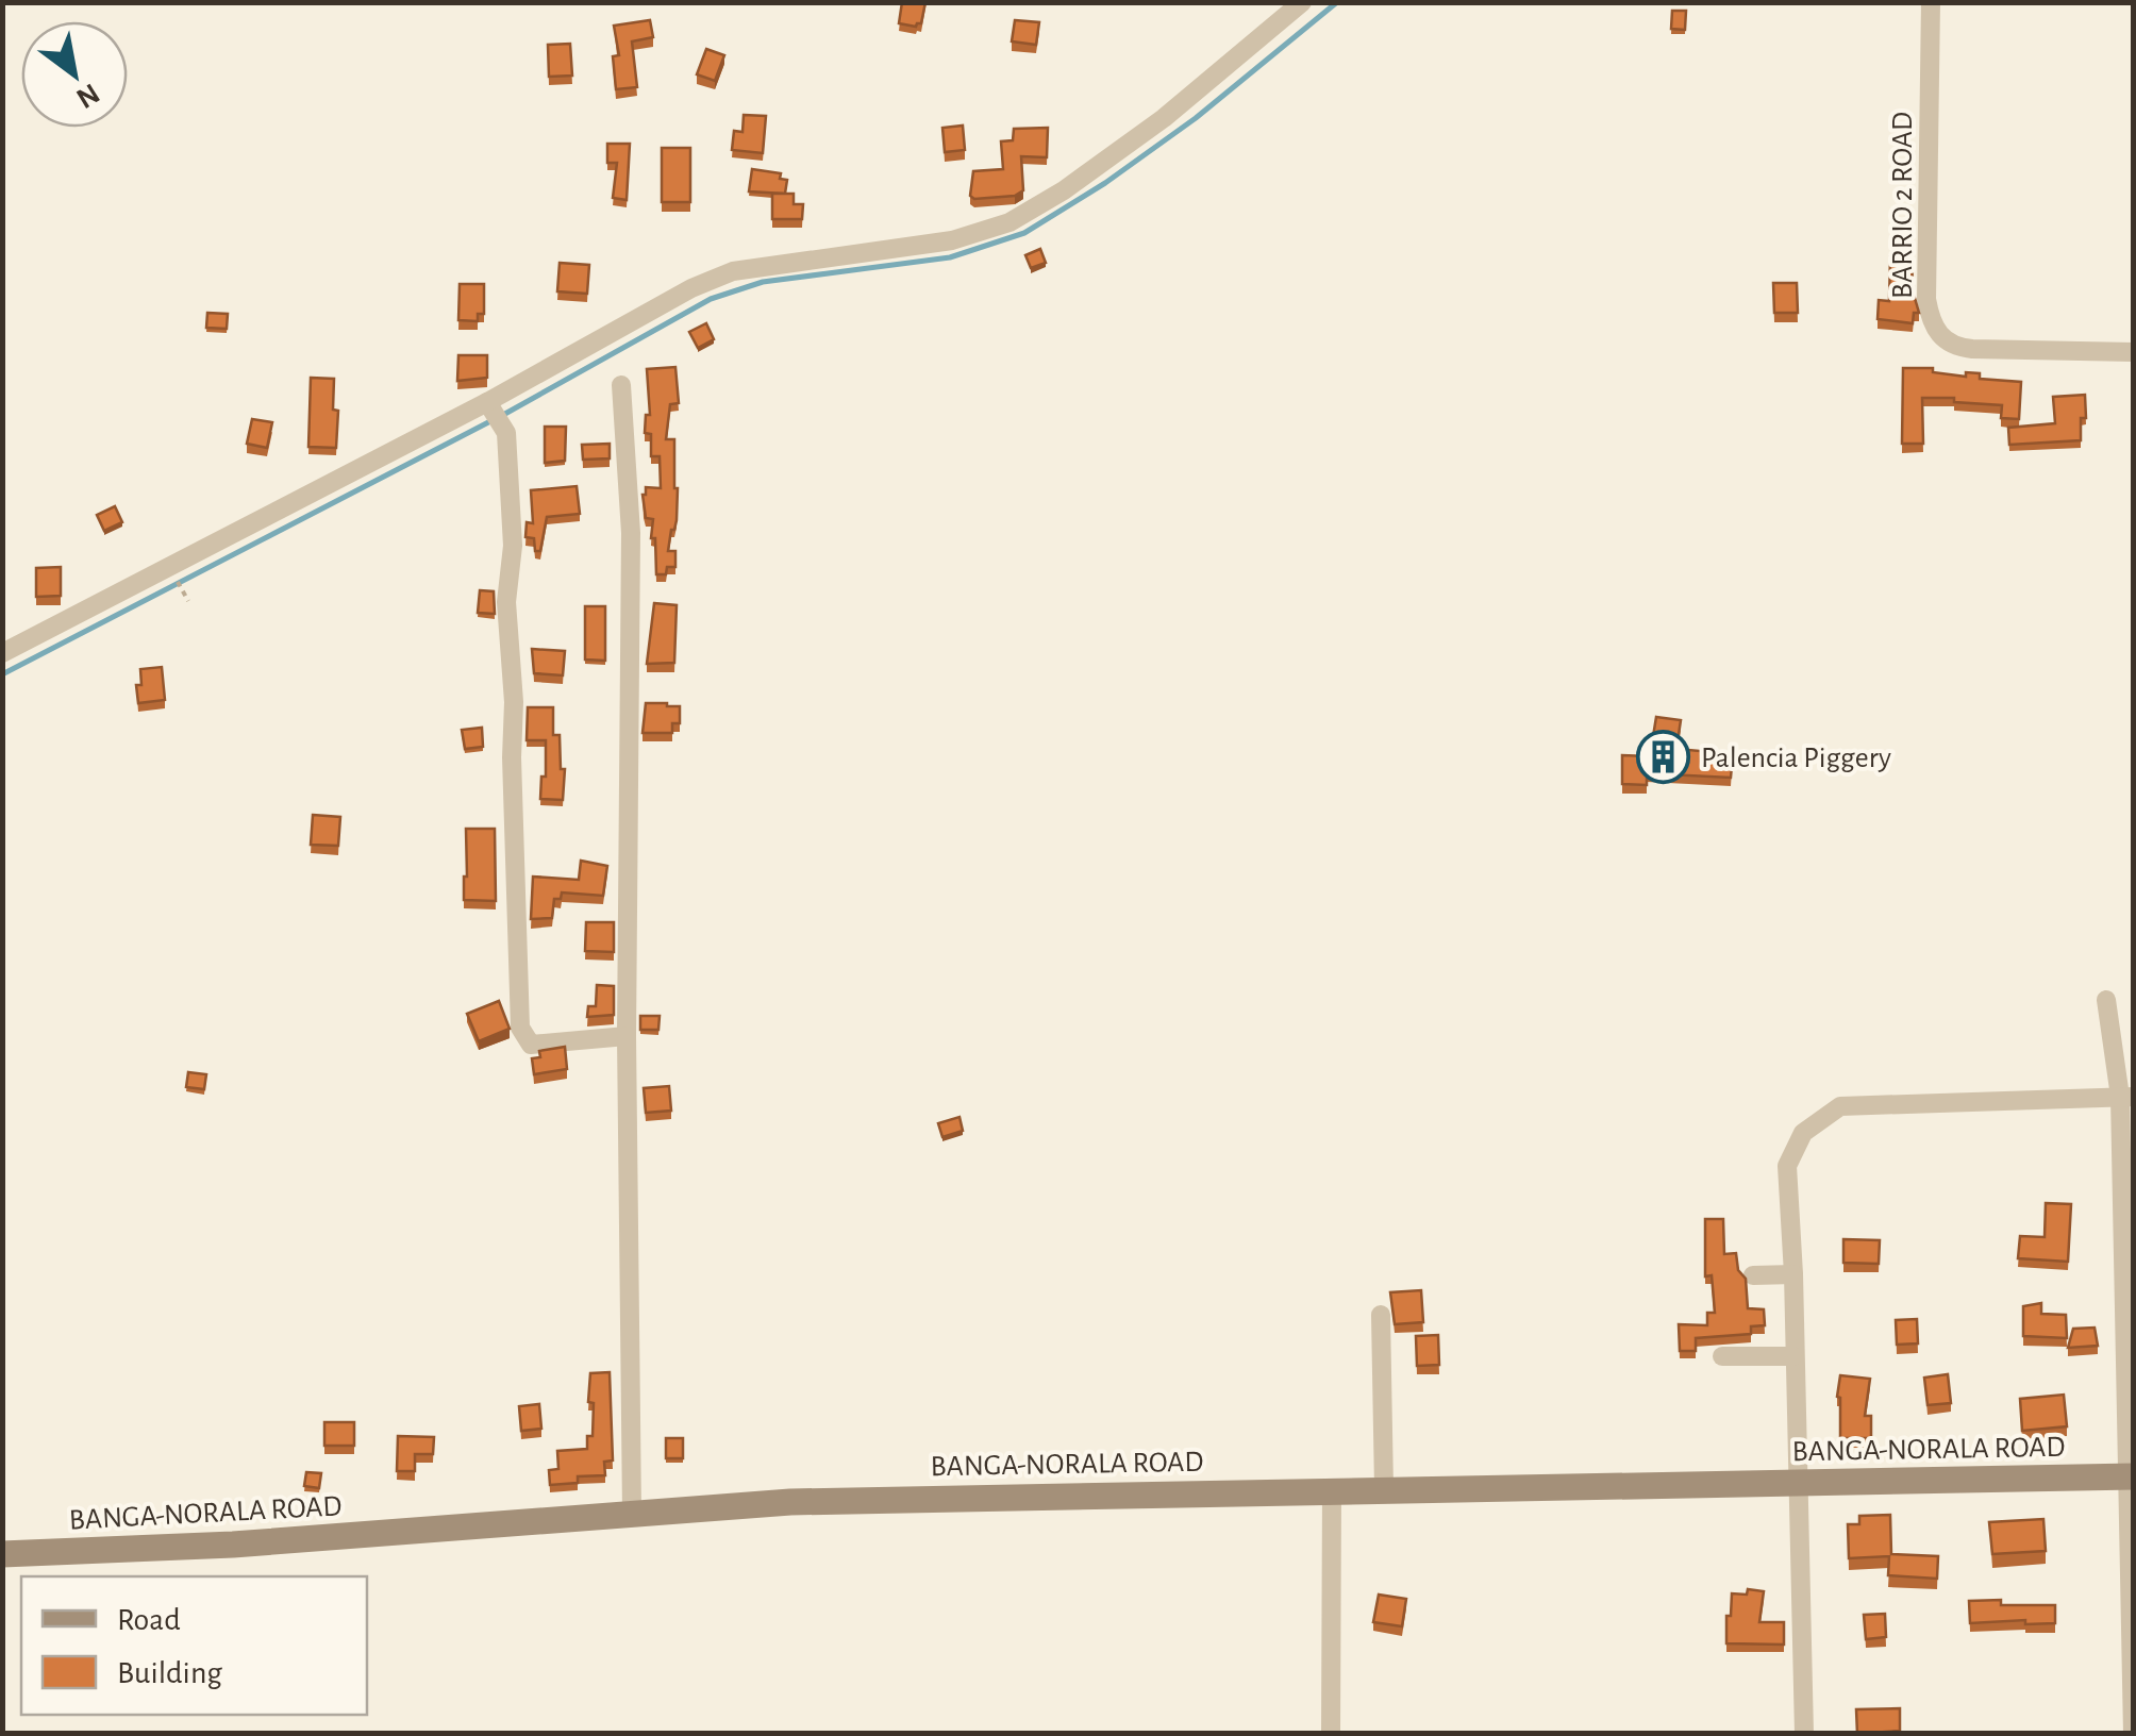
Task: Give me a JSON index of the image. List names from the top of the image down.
{
  "streets": {
    "main road": ["BANGA-NORALA ROAD"],
    "street": ["BARRIO 2 ROAD"]
  },
  "places": {
    "building": ["Palencia Piggery"]
  },
  "legend": ["Road", "Building"],
  "north": "bottom right"
}
